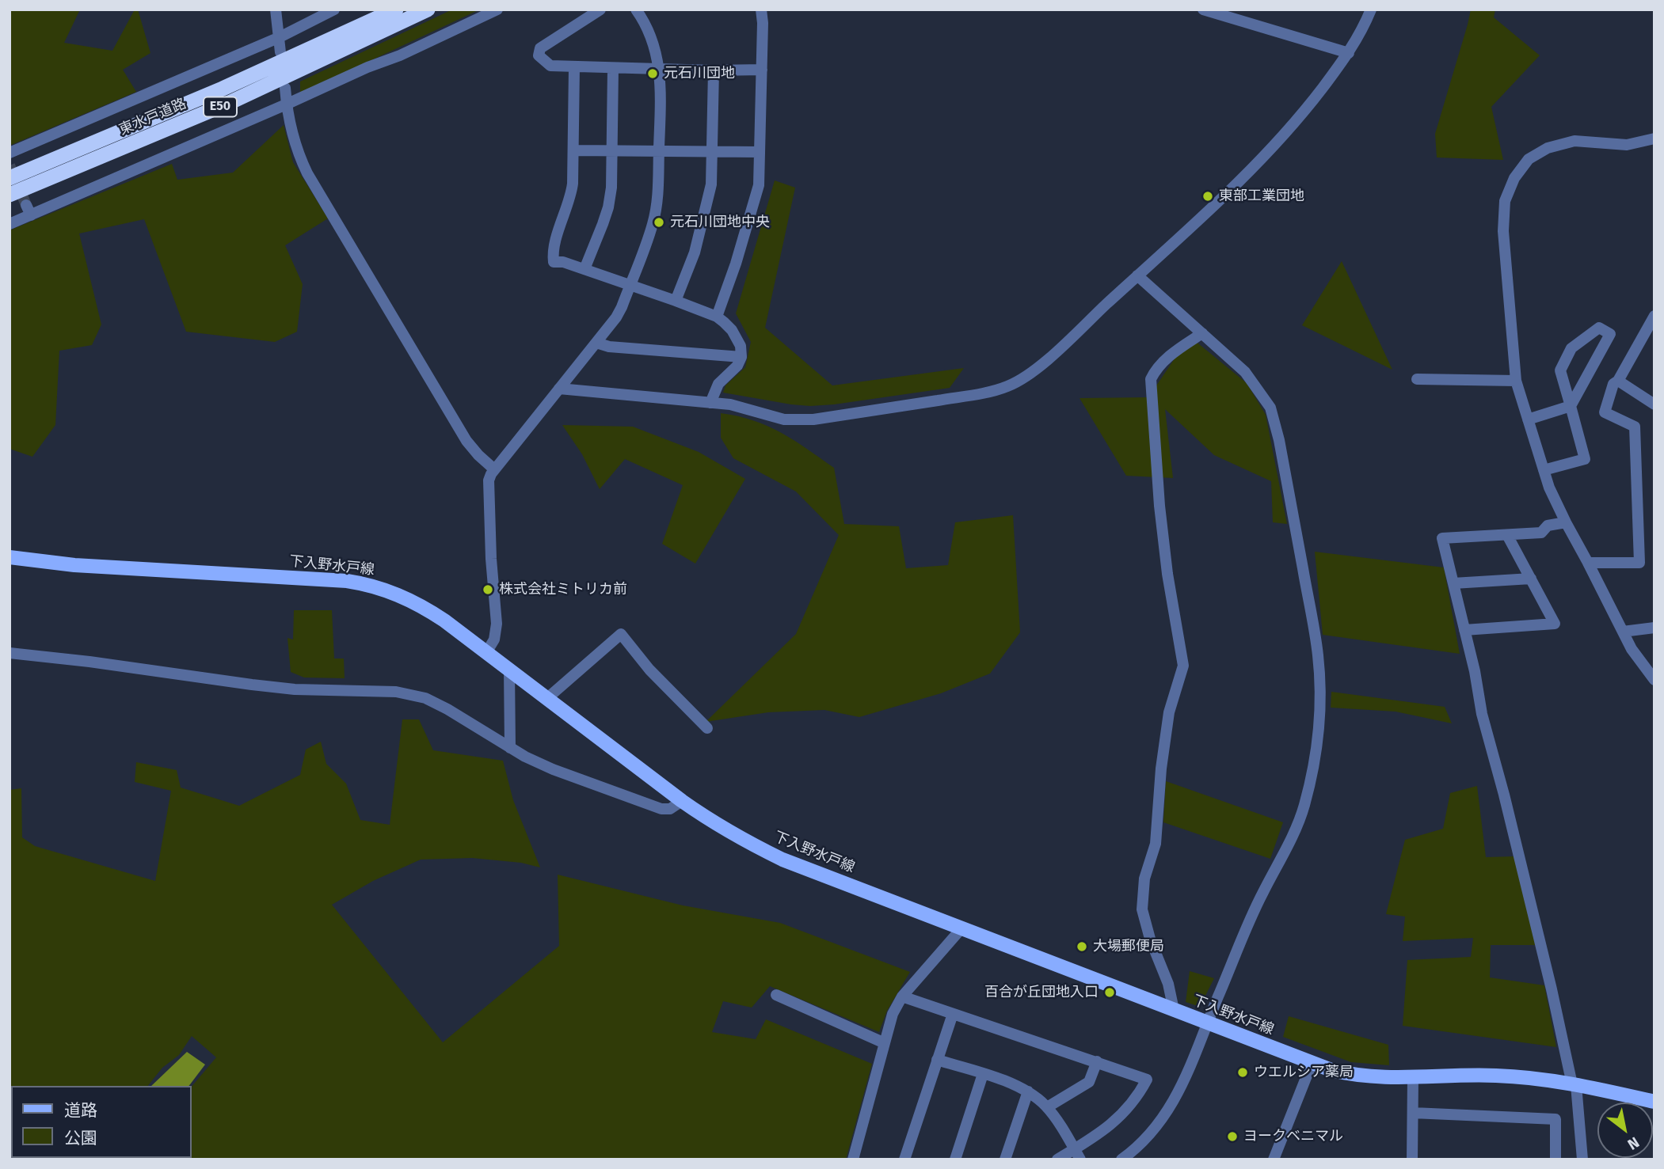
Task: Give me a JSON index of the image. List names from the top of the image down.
{
  "streets": {
    "highway": ["E50", "東水戸道路"],
    "main road": ["下入野水戸線"]
  },
  "places": [
    "元石川団地",
    "東部工業団地",
    "元石川団地中央",
    "株式会社ミトリカ前",
    "大場郵便局",
    "百合が丘団地入口",
    "ウエルシア薬局",
    "ヨークベニマル"
  ],
  "legend": ["道路", "公園"],
  "north": "bottom right"
}
